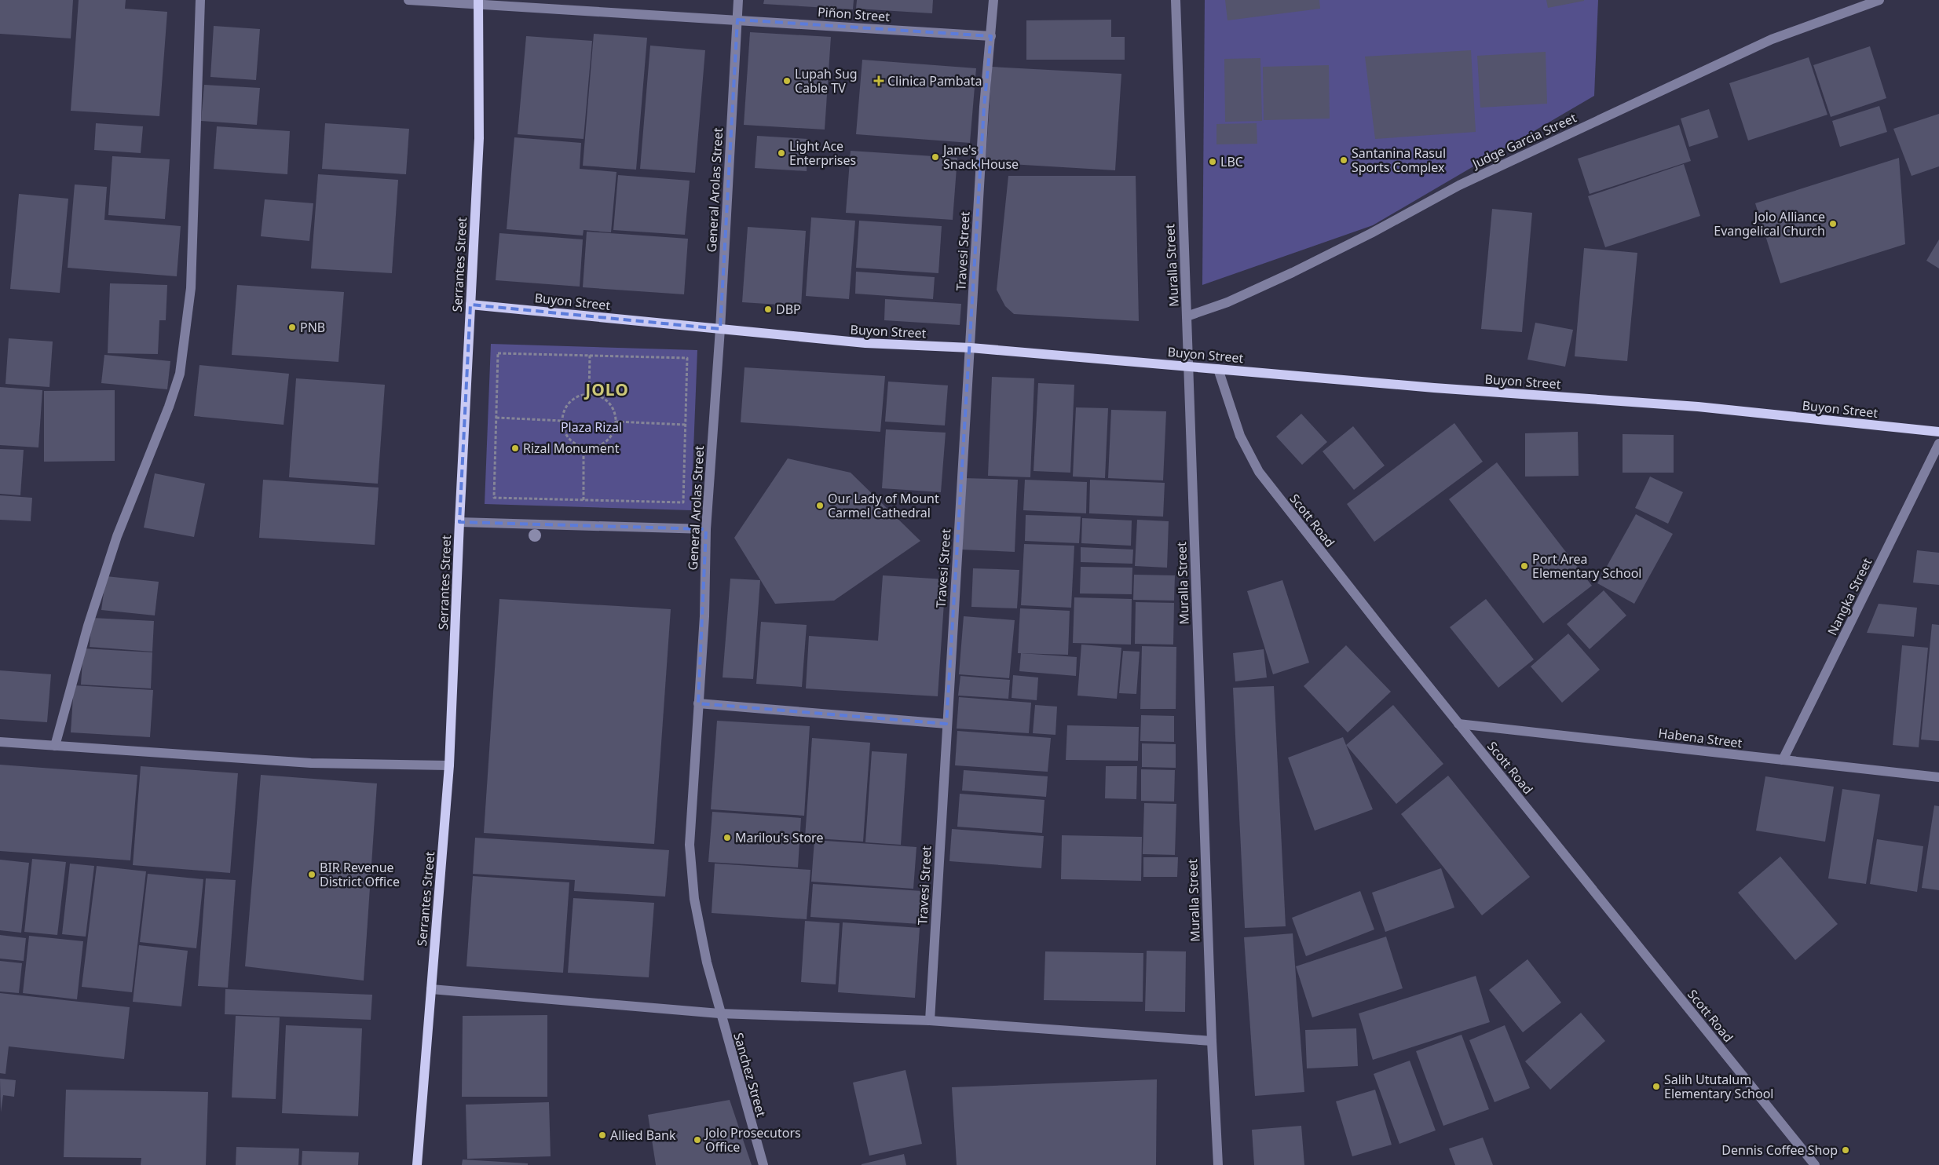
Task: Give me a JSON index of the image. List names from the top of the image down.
{
  "streets": {
    "main road": ["Serrantes Street", "Buyon Street"],
    "street": [
      "Piñon Street",
      "Judge Garcia Street",
      "General Arolas Street",
      "Travesi Street",
      "Muralla Street",
      "Scott Road",
      "Nangka Street",
      "Habena Street",
      "Sanchez Street"
    ]
  },
  "crossings": [
    ["Piñon Street", "General Arolas Street"],
    ["Piñon Street", "Travesi Street"],
    ["Piñon Street", "Serrantes Street"],
    ["Judge Garcia Street", "Muralla Street"],
    ["General Arolas Street", "Buyon Street"],
    ["General Arolas Street", "Sanchez Street"],
    ["Travesi Street", "Buyon Street"],
    ["Serrantes Street", "Buyon Street"],
    ["Muralla Street", "Buyon Street"],
    ["Buyon Street", "Scott Road"],
    ["Scott Road", "Habena Street"],
    ["Nangka Street", "Habena Street"]
  ],
  "districts": ["JOLO"],
  "parks": ["Plaza Rizal"],
  "places": {
    "other": [
      "Lupah Sug Cable TV",
      "Light Ace Enterprises",
      "Jane's Snack House",
      "Santanina Rasul Sports Complex",
      "LBC",
      "Jolo Alliance Evangelical Church",
      "DBP",
      "PNB",
      "Rizal Monument",
      "Our Lady of Mount Carmel Cathedral",
      "Port Area Elementary School",
      "Marilou's Store",
      "BIR Revenue District Office",
      "Salih Ututalum Elementary School",
      "Allied Bank",
      "Jolo Prosecutors Office",
      "Dennis Coffee Shop"
    ],
    "health": ["Clinica Pambata"]
  }
}
